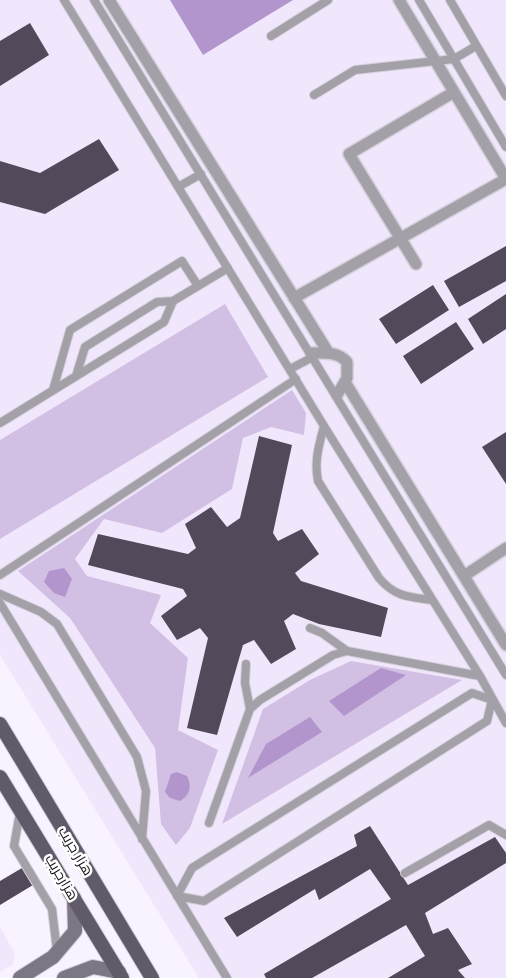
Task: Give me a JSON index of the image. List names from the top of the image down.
{
  "streets": {
    "main road": ["هزار جریب", "هزارجریب"]
  }
}
